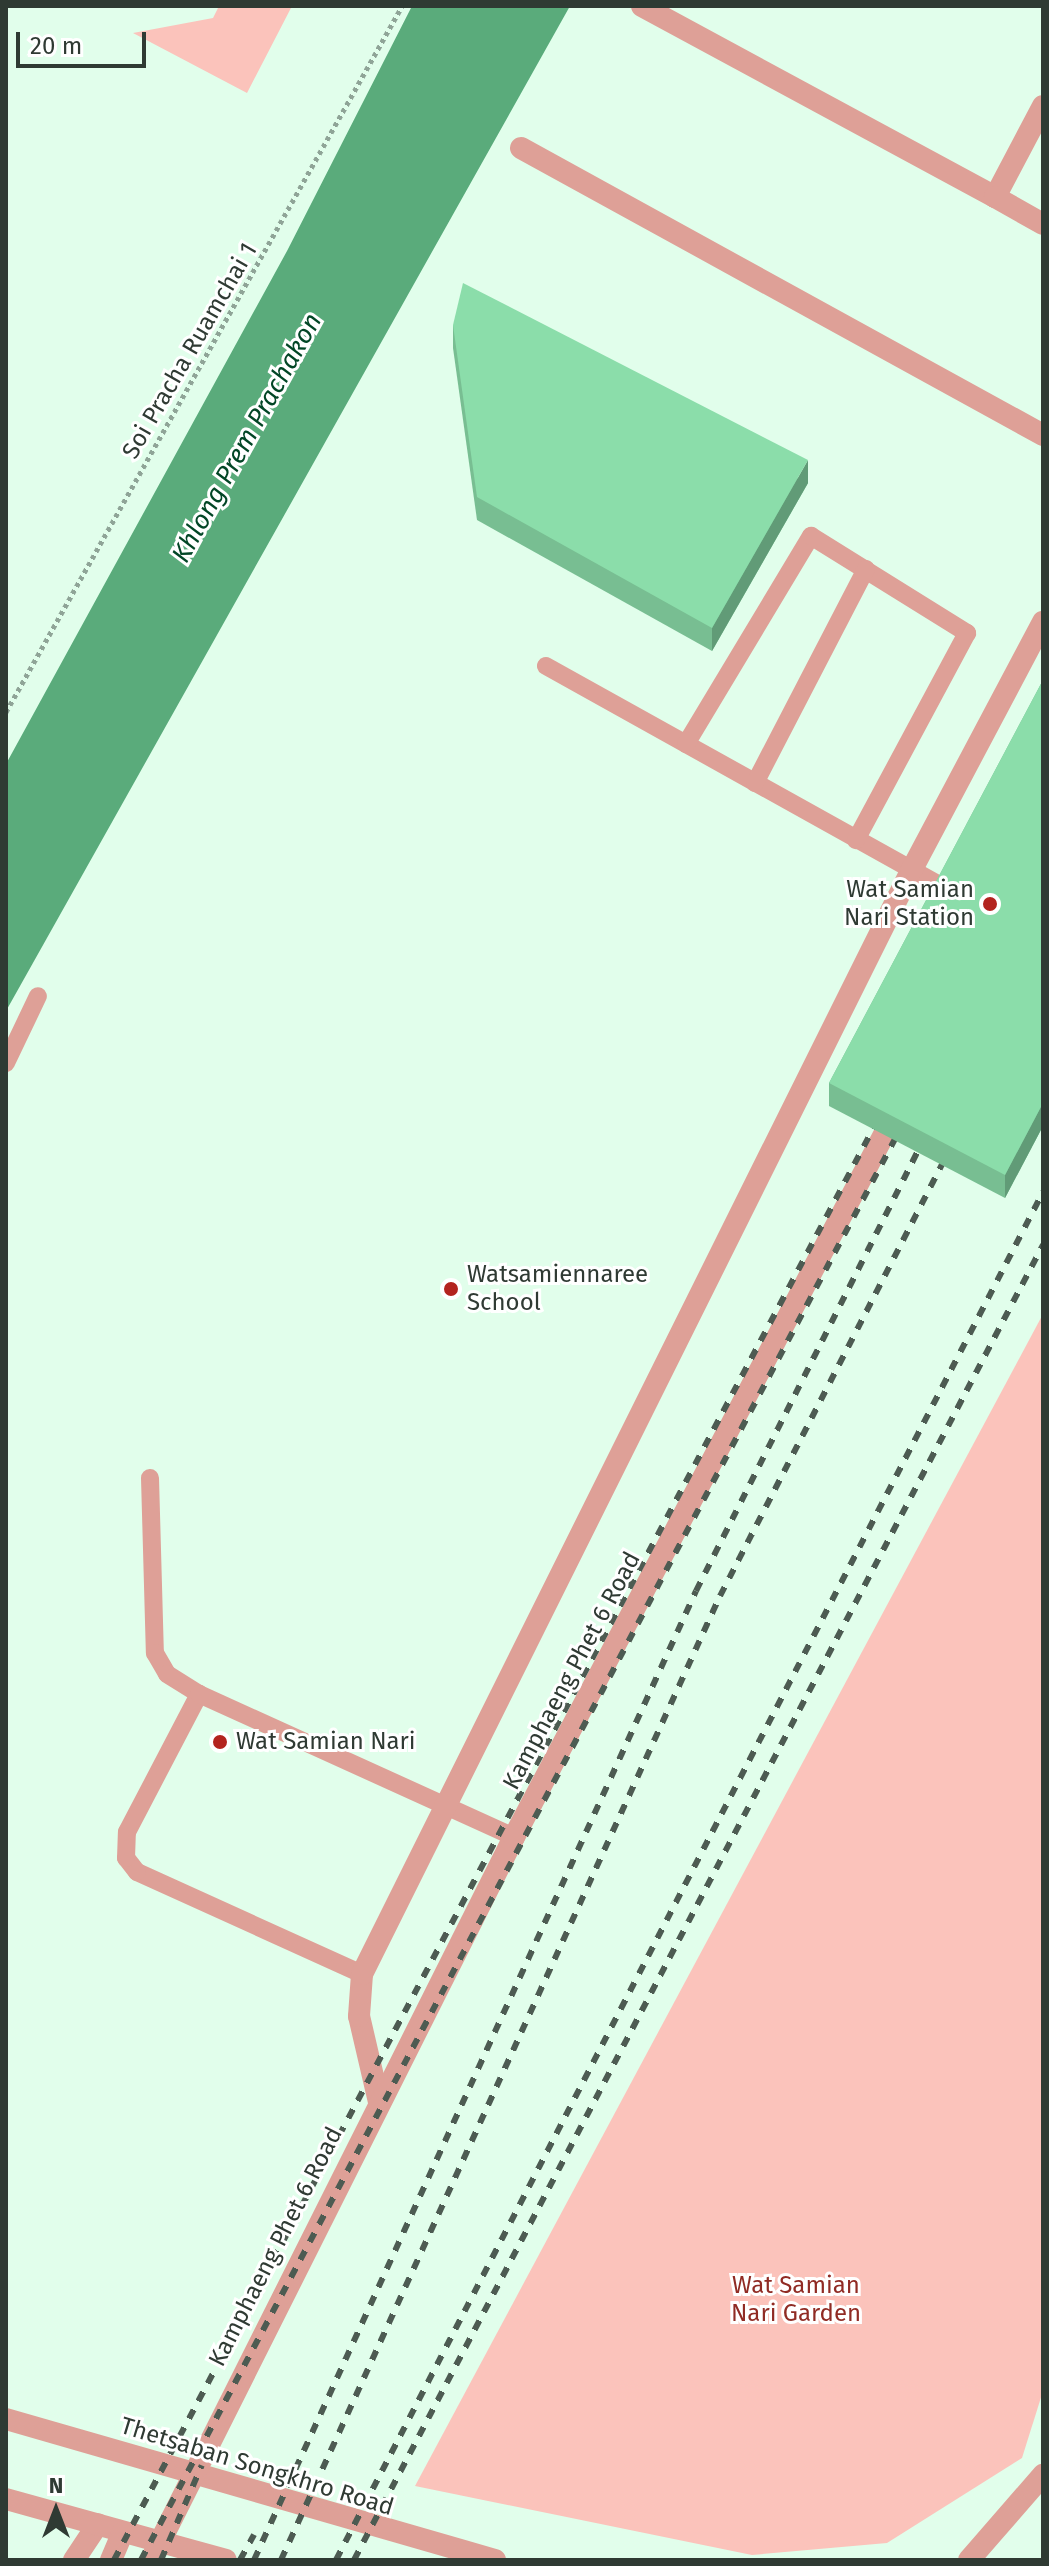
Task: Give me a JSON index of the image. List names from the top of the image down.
{
  "streets": {
    "street": ["Kamphaeng Phet 6 Road", "Thetsaban Songkhro Road"],
    "path": ["Soi Pracha Ruamchai 1"]
  },
  "crossings": [
    ["Kamphaeng Phet 6 Road", "Thetsaban Songkhro Road"]
  ],
  "water": ["Khlong Prem Prachakon"],
  "parks": ["Wat Samian Nari Garden"],
  "places": ["Wat Samian Nari Station", "Watsamiennaree School", "Wat Samian Nari"],
  "scale_bar": "20 m",
  "north": "top"
}
